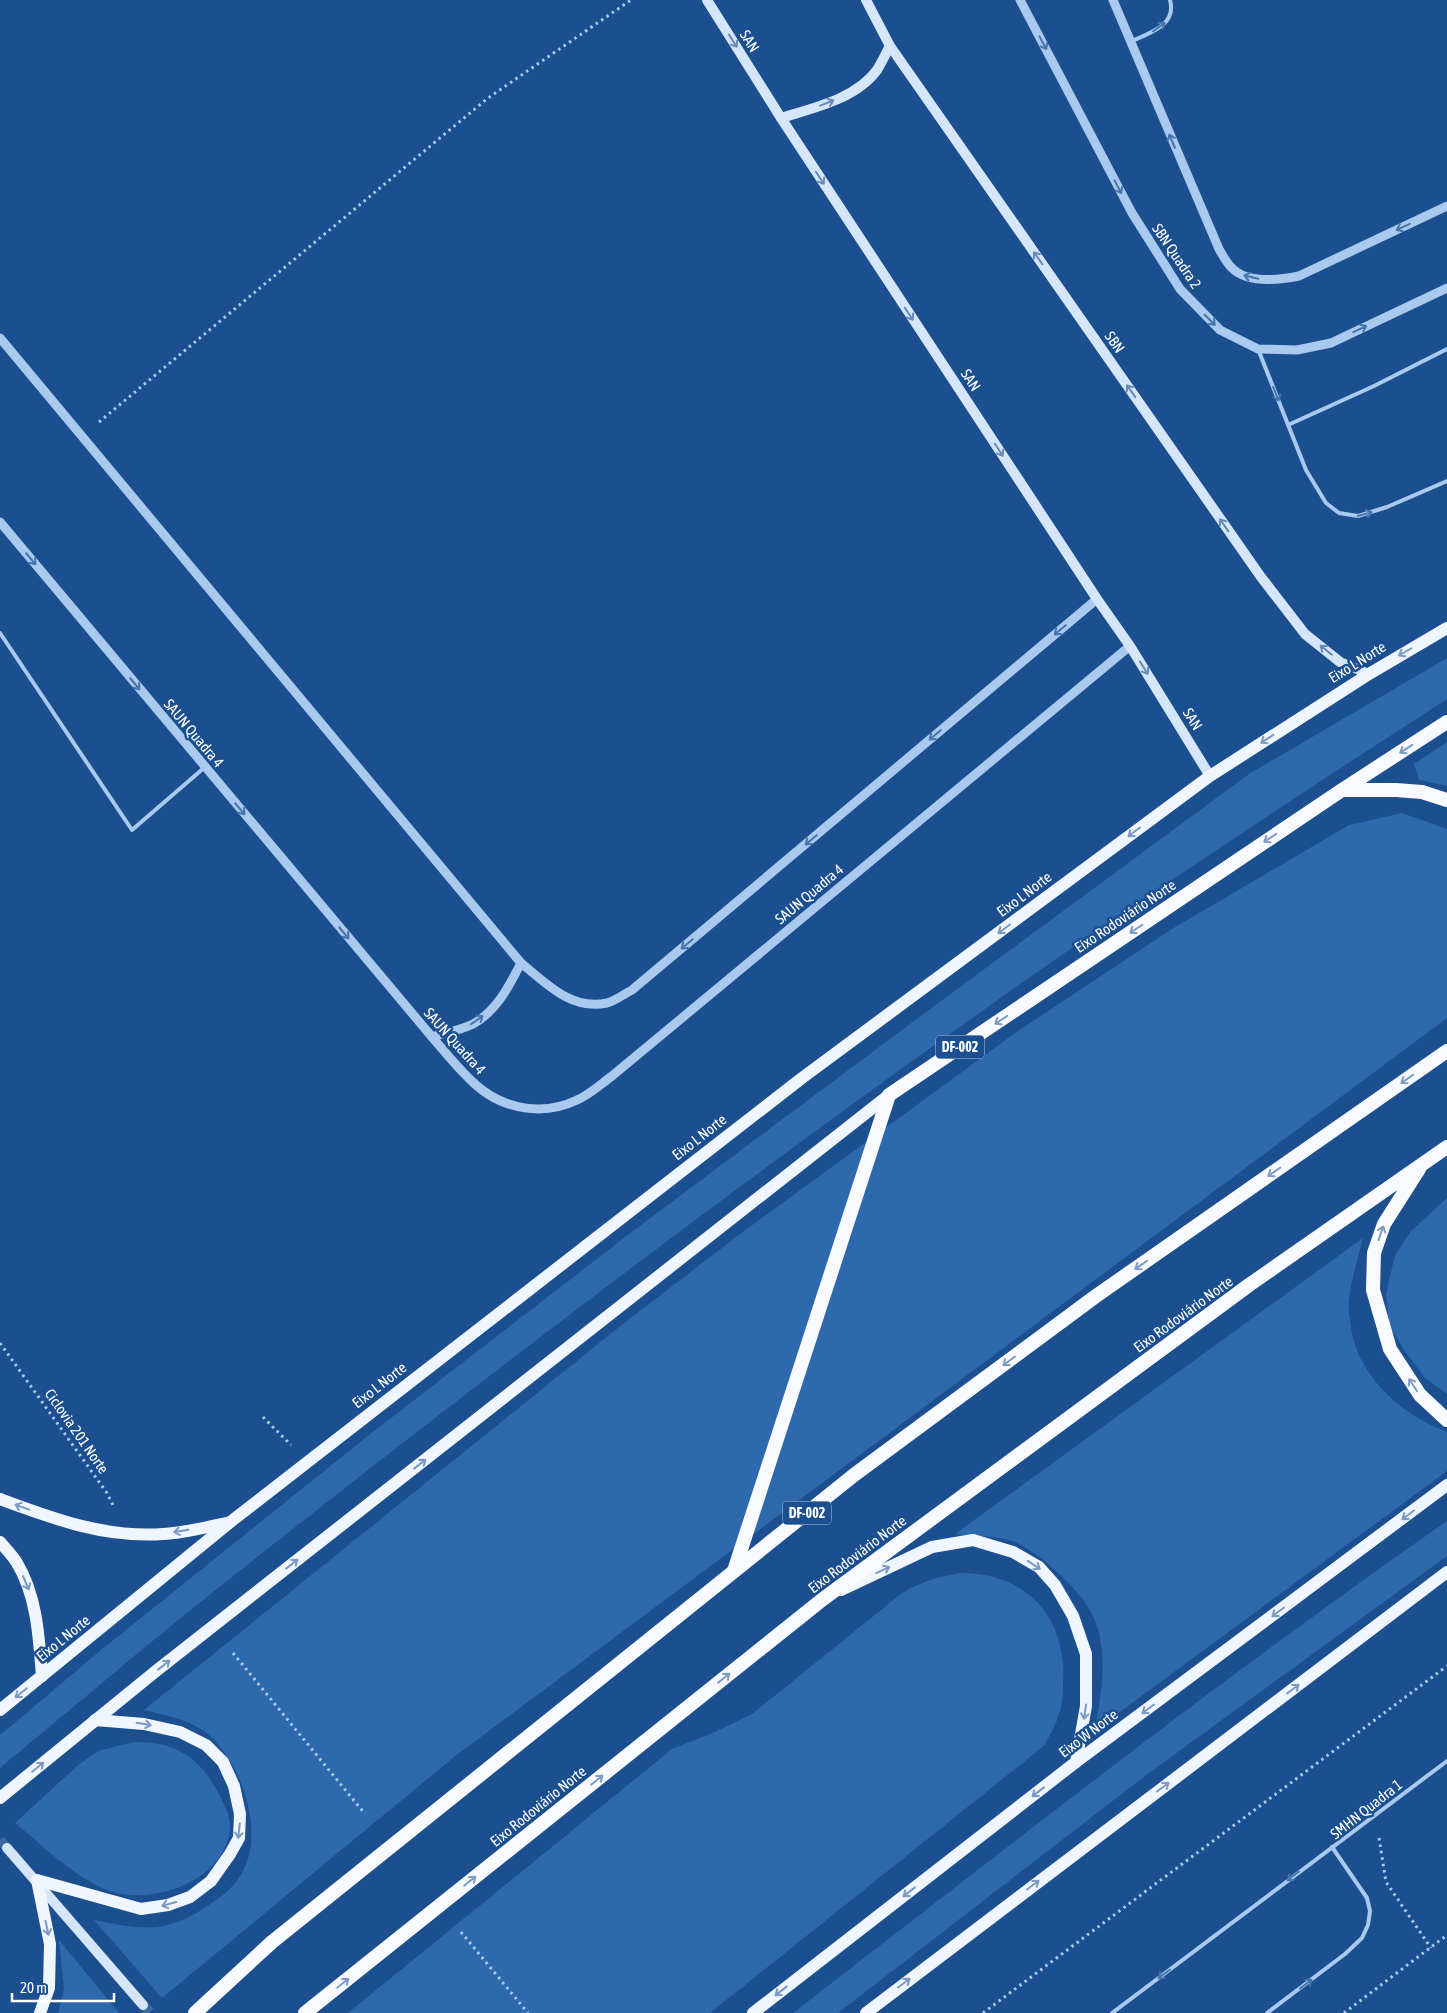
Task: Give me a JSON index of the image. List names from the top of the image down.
{
  "streets": {
    "highway": ["Eixo Rodoviário Norte", "DF-002"],
    "main road": [
      "SAN",
      "SBN",
      "Eixo L Norte",
      "Eixo W Norte"
    ],
    "street": ["SBN Quadra 2", "SAUN Quadra 4"],
    "lane": ["SMHN Quadra 1"],
    "path": ["Ciclovia 201 Norte"]
  },
  "crossings": [
    ["SAN", "Eixo L Norte"],
    ["SAN", "SAUN Quadra 4"],
    ["SBN", "Eixo L Norte"]
  ],
  "one_way": [
    "SAN",
    "SBN Quadra 2",
    "SBN",
    "SAUN Quadra 4"
  ],
  "scale_bar": "20 m"
}
